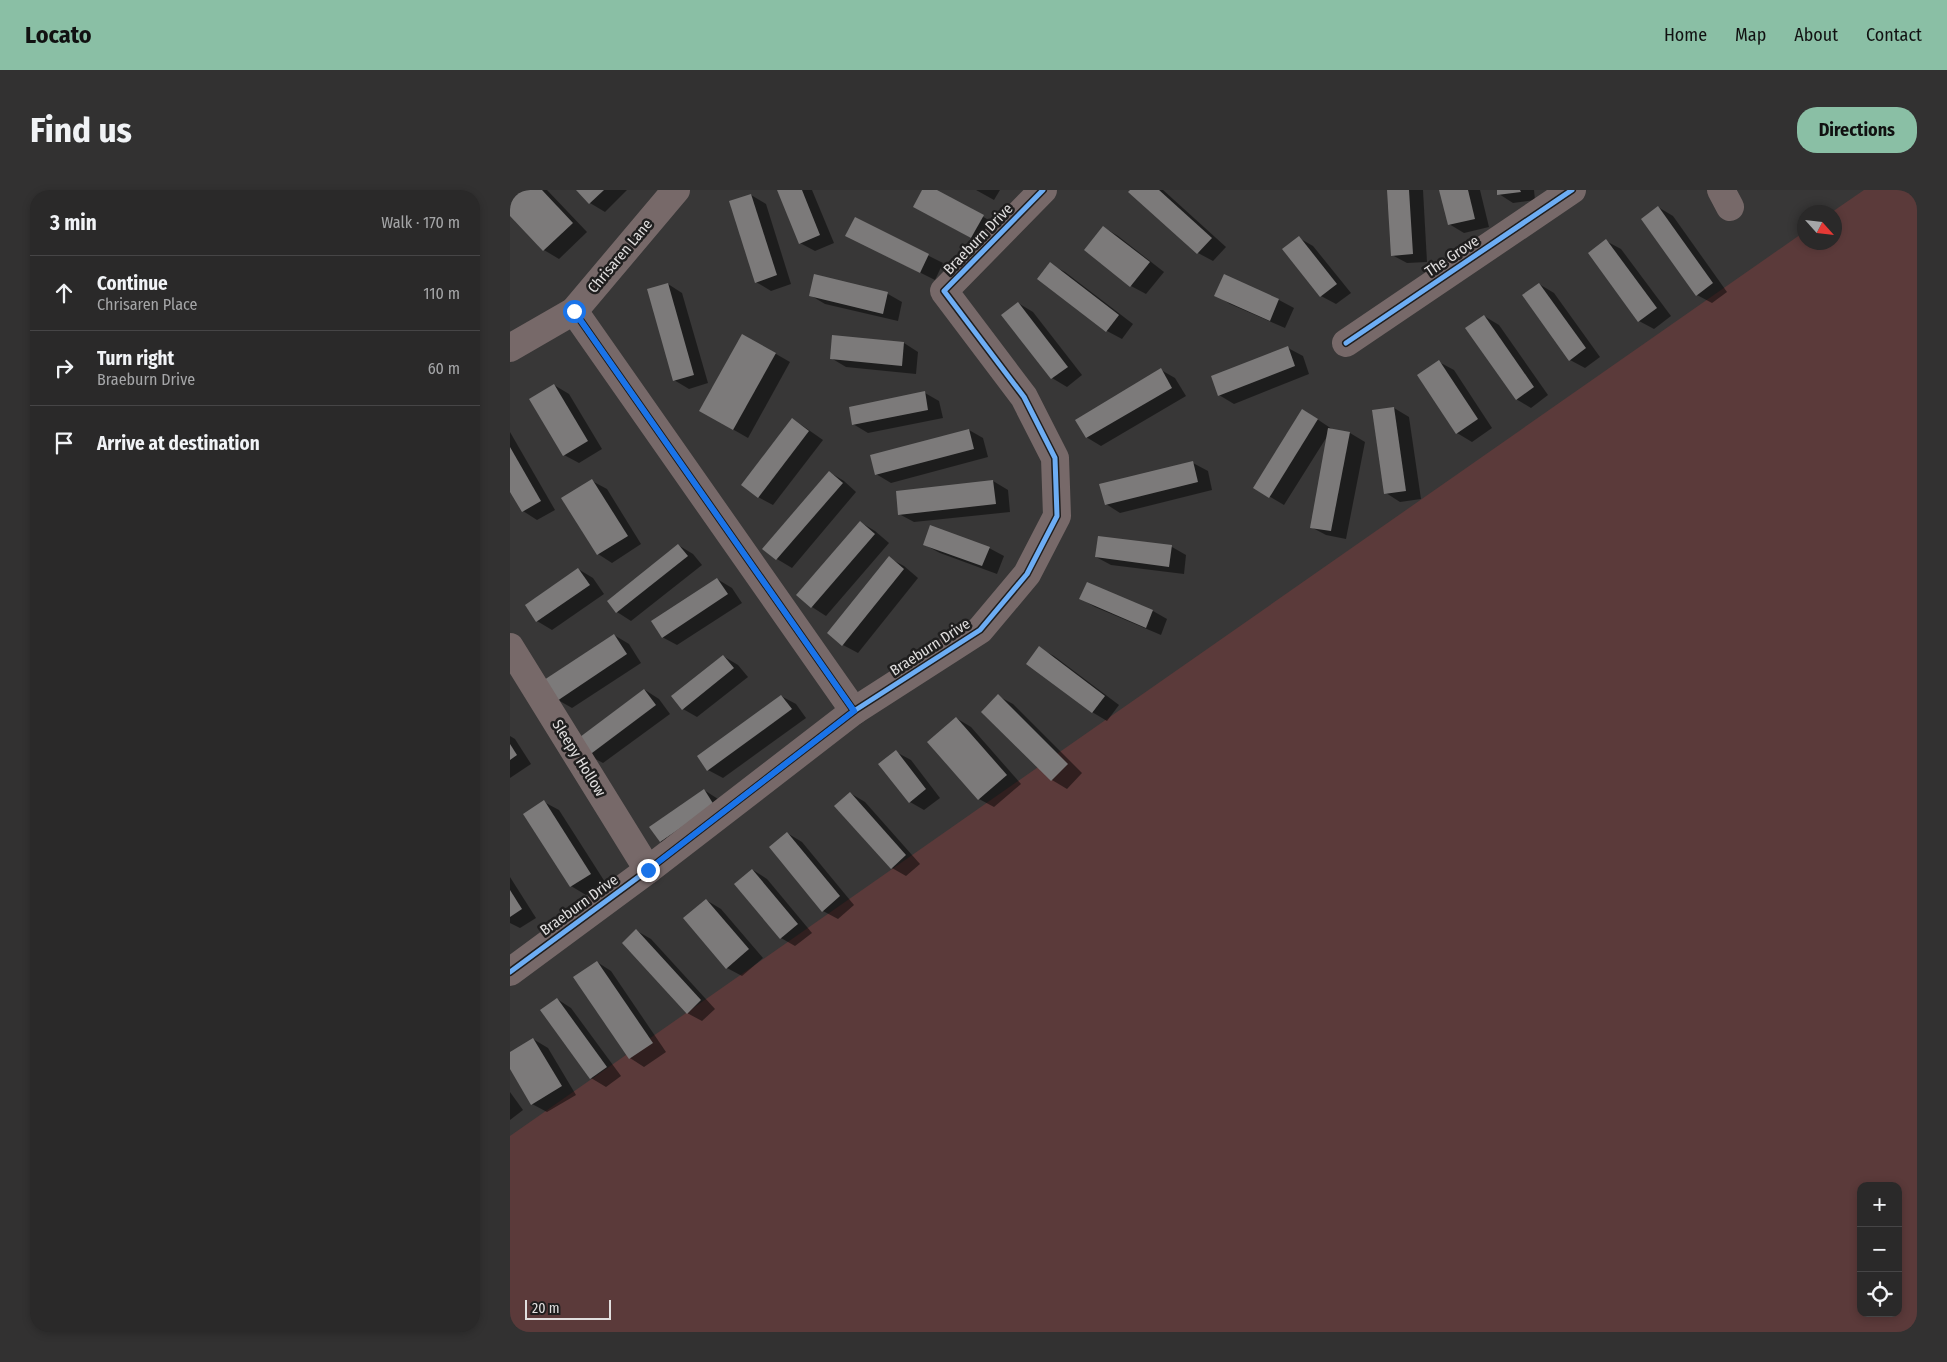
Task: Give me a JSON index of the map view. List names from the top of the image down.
{
  "streets": {
    "street": [
      "Braeburn Drive",
      "Chrisaren Lane",
      "The Grove",
      "Sleepy Hollow"
    ]
  },
  "crossings": [
    ["Braeburn Drive", "Sleepy Hollow"]
  ],
  "scale_bar": "20 m",
  "north": "bottom right",
  "page": {
    "header": "Locato",
    "nav": [
      "Home",
      "Map",
      "About",
      "Contact"
    ],
    "buttons": "Directions",
    "title": "Find us",
    "heading": ["3 min", "Walk · 170 m"],
    "list": [
      ["Continue", "Chrisaren Place", "110 m"],
      ["Turn right", "Braeburn Drive", "60 m"],
      "Arrive at destination"
    ],
    "map_buttons": ["+", "−"],
    "scale": "20 m"
  }
}
